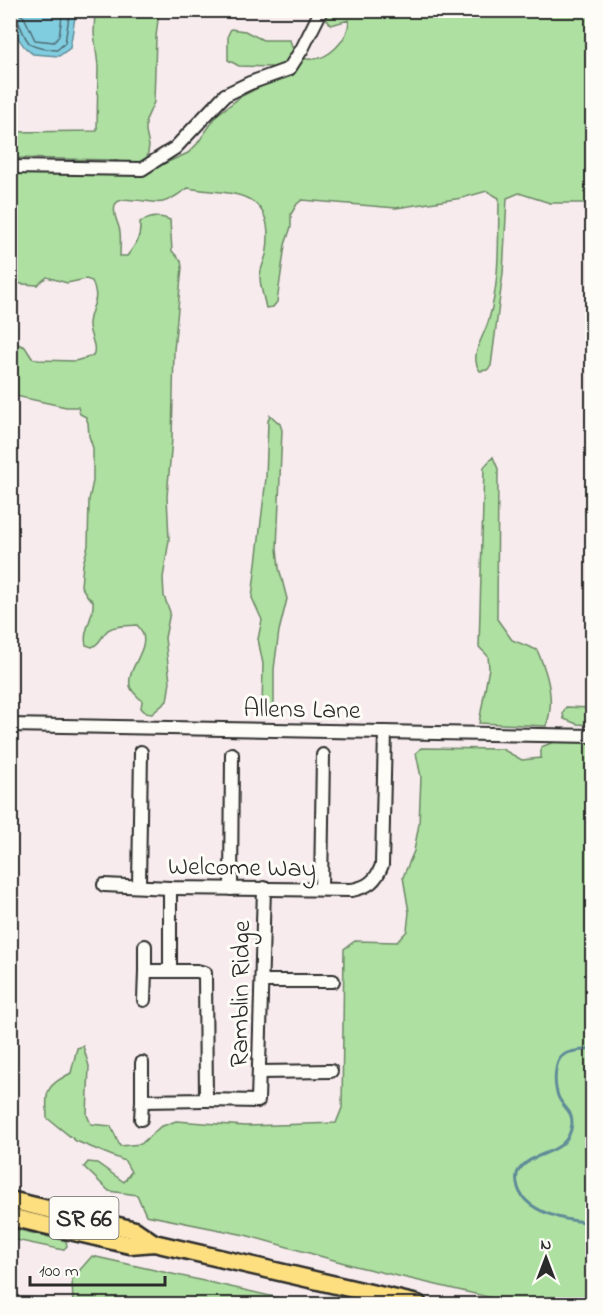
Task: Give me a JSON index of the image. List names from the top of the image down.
{
  "streets": {
    "main road": ["SR 66"],
    "street": ["Allens Lane", "Welcome Way", "Ramblin Ridge"]
  },
  "crossings": [
    ["Allens Lane", "Welcome Way"],
    ["Welcome Way", "Ramblin Ridge"]
  ],
  "scale_bar": "100 m",
  "north": "top"
}
